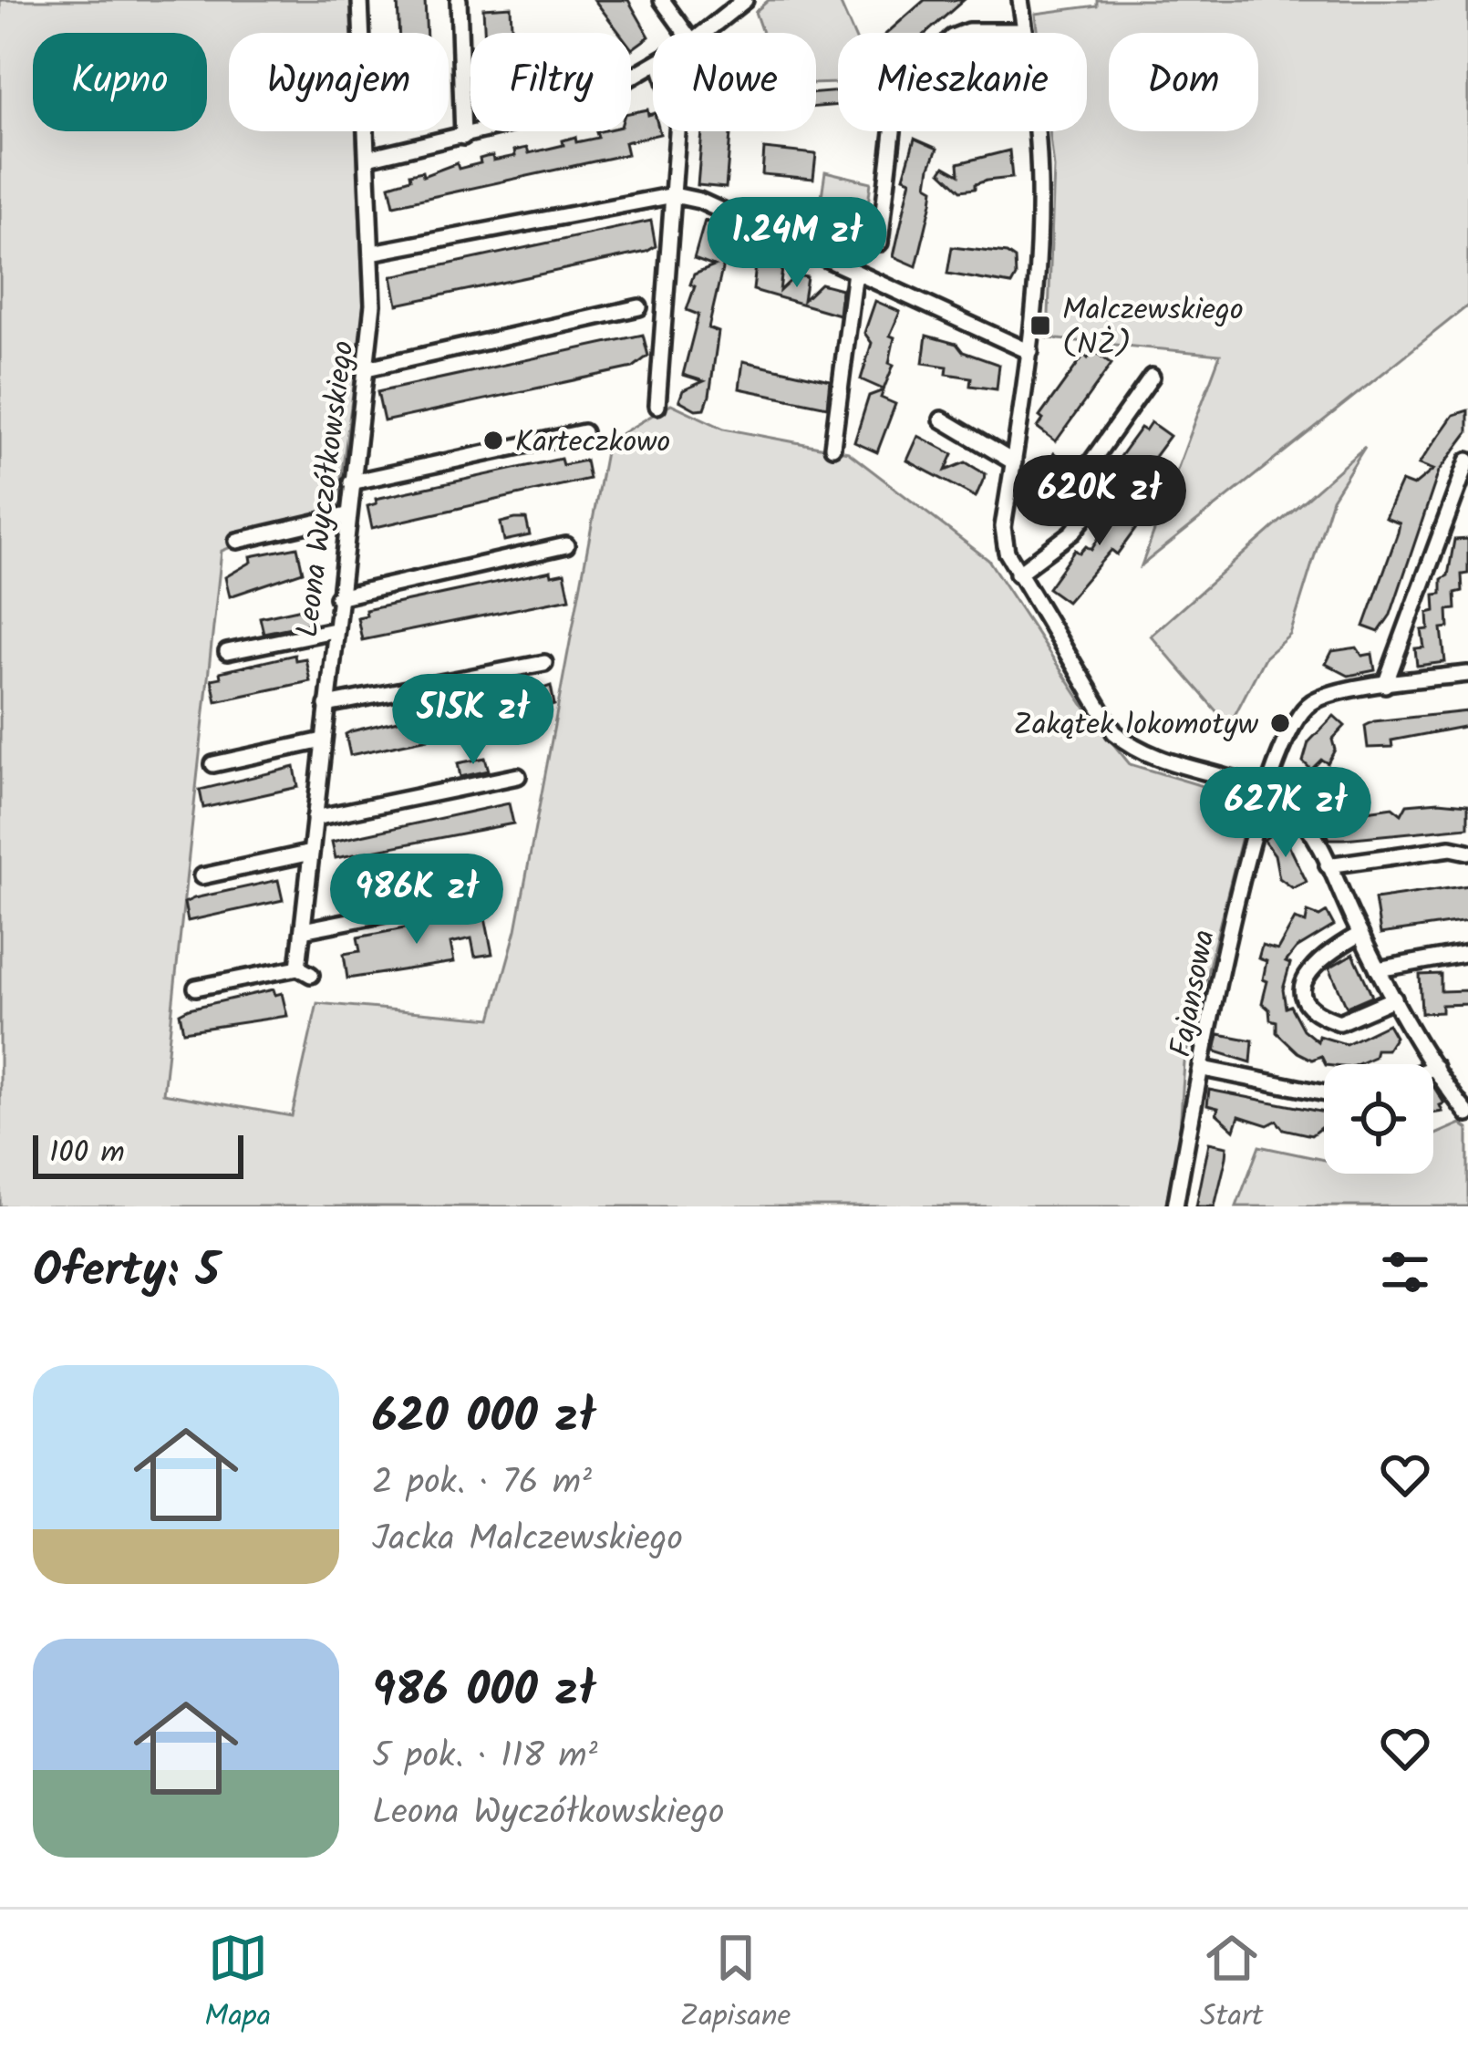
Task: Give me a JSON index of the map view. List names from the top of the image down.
{
  "streets": {
    "street": ["Leona Wyczółkowskiego", "Fajansowa"]
  },
  "places": {
    "transit": ["Malczewskiego (NŻ)"],
    "other": ["Karteczkowo", "Zakątek lokomotyw"]
  },
  "scale_bar": "100 m",
  "page": {
    "chip": [
      "Kupno",
      "Wynajem",
      "Filtry",
      "Nowe",
      "Mieszkanie",
      "Dom"
    ],
    "price": [
      "1.24M zł",
      "620K zł",
      "515K zł",
      "627K zł",
      "986K zł"
    ],
    "scale": "100 m",
    "heading": "Oferty: 5",
    "list": [
      {
        "name": "620 000 zł",
        "note": "2 pok. · 76 m² · Jacka Malczewskiego"
      },
      {
        "name": "986 000 zł",
        "note": "5 pok. · 118 m² · Leona Wyczółkowskiego"
      }
    ],
    "tabs": ["Mapa", "Zapisane", "Start"]
  }
}
